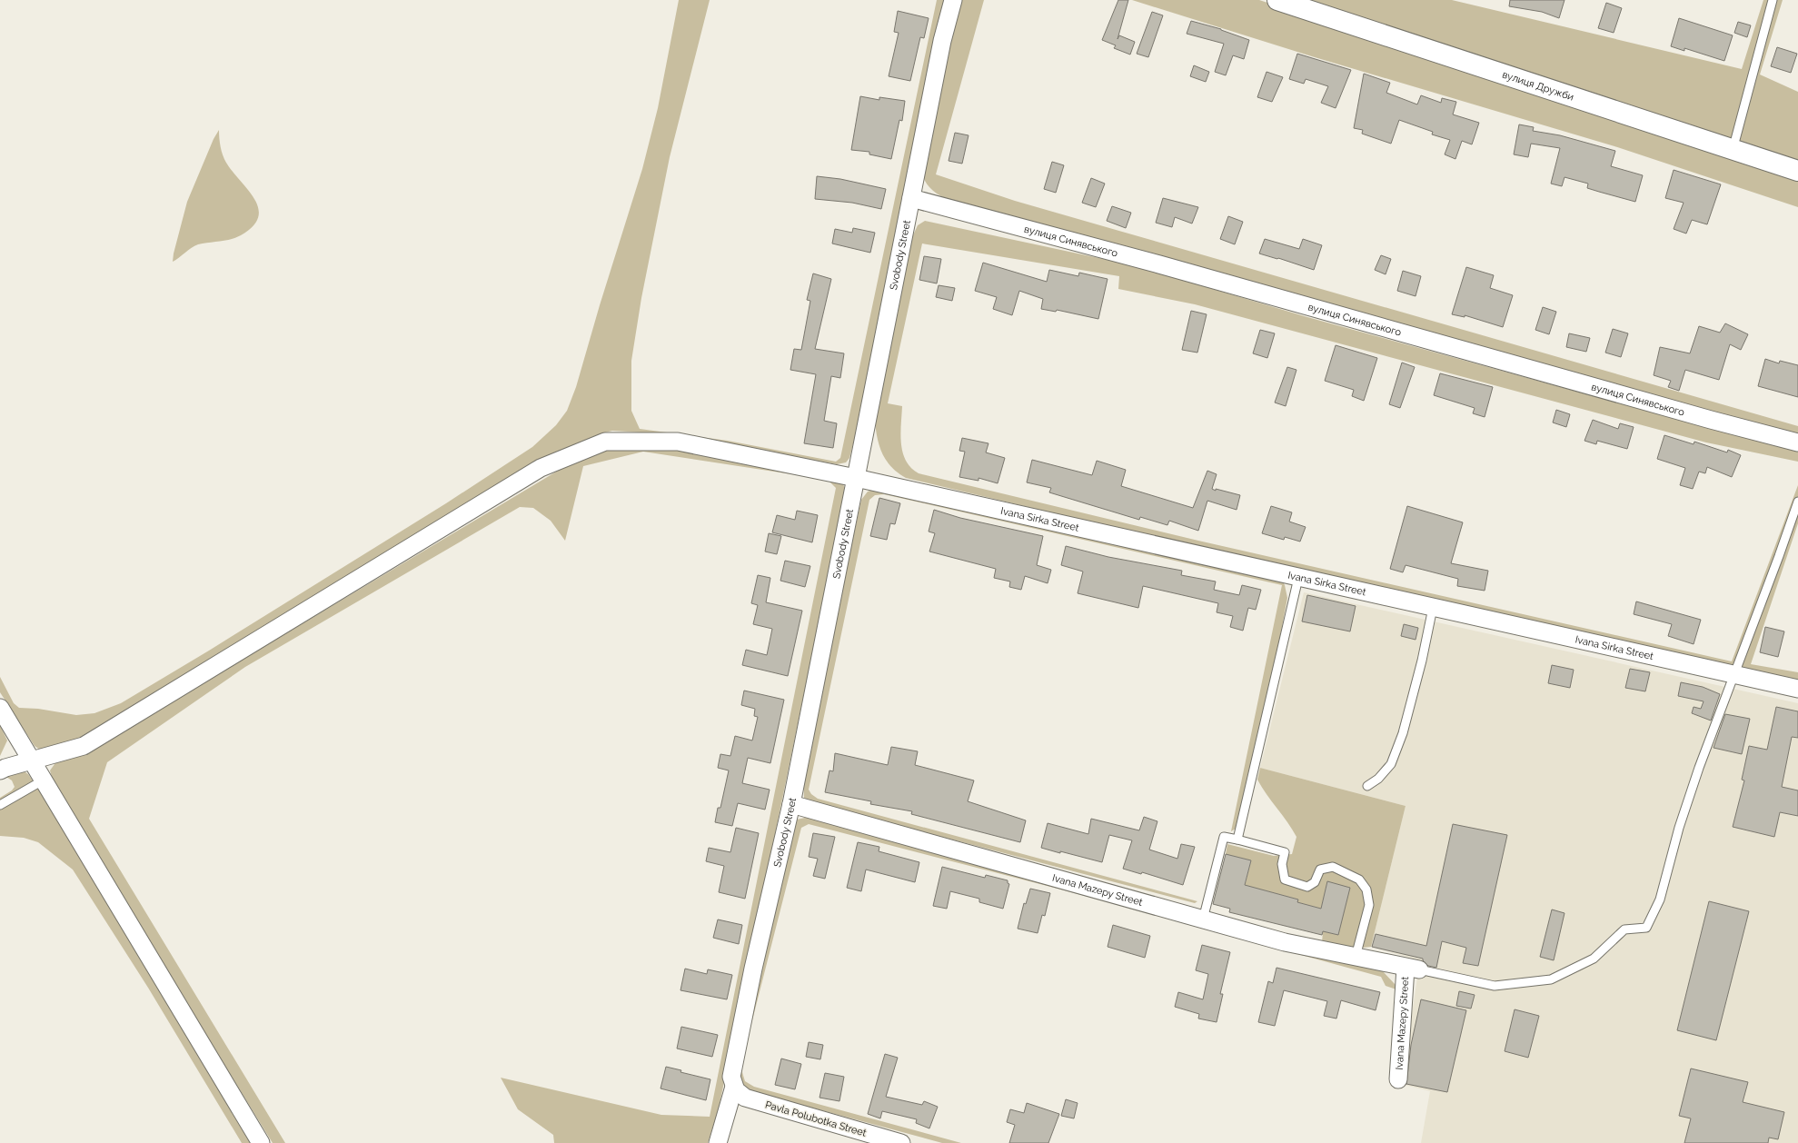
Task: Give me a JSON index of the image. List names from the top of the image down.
{
  "streets": {
    "street": [
      "вулиця Дружби",
      "вулиця Синявського",
      "Svobody Street",
      "Ivana Sirka Street",
      "Ivana Mazepy Street",
      "Pavla Polubotka Street"
    ]
  },
  "crossings": [
    ["вулиця Синявського", "Svobody Street"],
    ["Svobody Street", "Ivana Sirka Street"],
    ["Svobody Street", "Ivana Mazepy Street"],
    ["Svobody Street", "Pavla Polubotka Street"]
  ]
}
